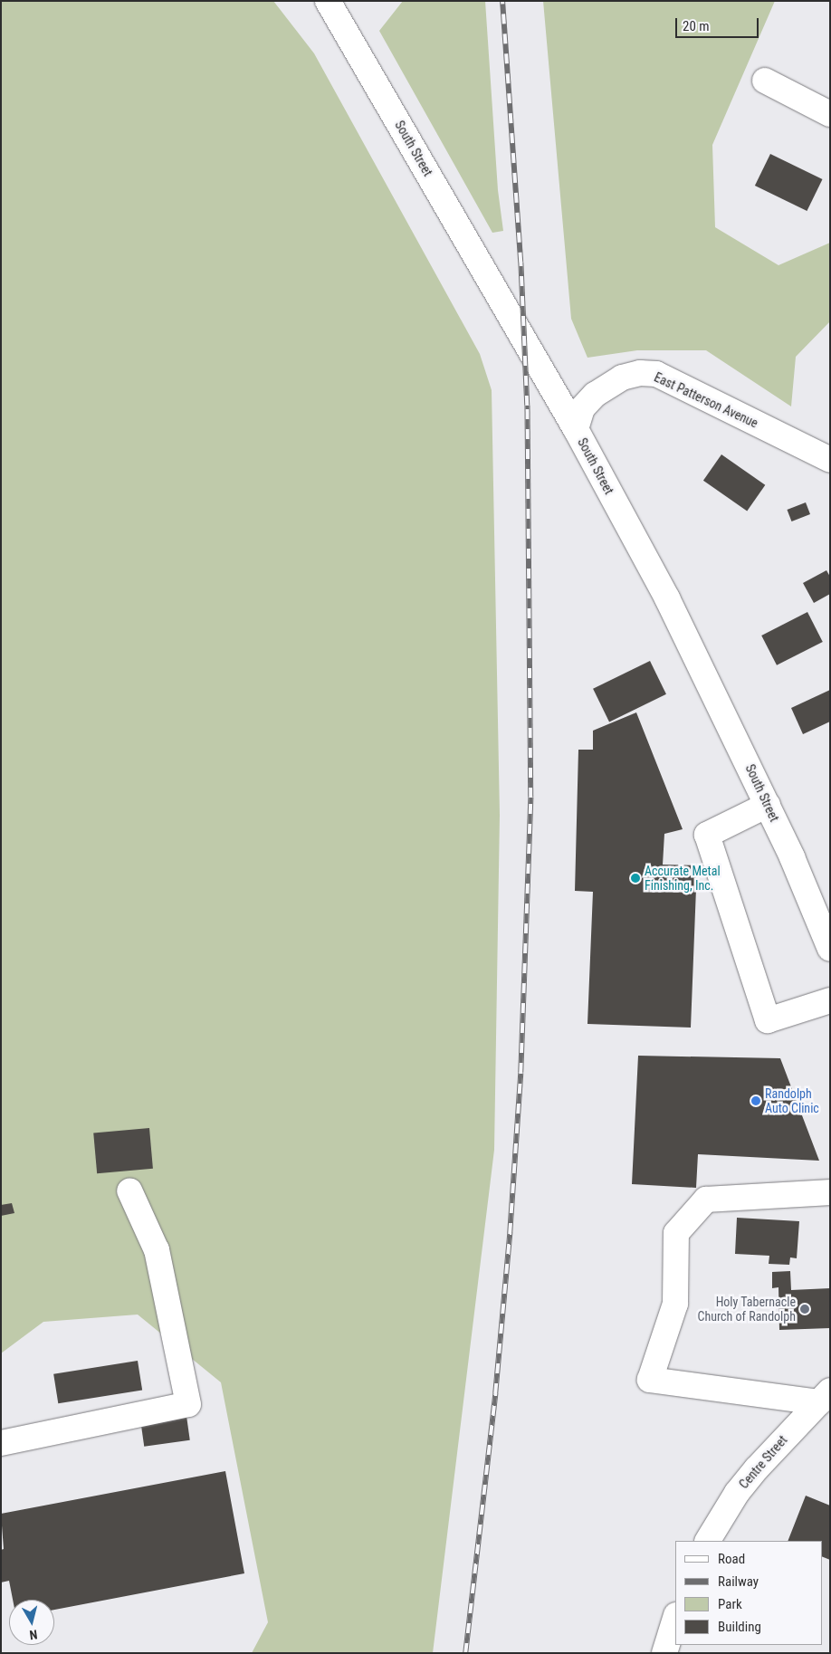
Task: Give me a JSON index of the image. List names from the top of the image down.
{
  "streets": {
    "main road": ["South Street", "East Patterson Avenue", "Centre Street"]
  },
  "crossings": [
    ["South Street", "East Patterson Avenue"]
  ],
  "places": ["Accurate Metal Finishing, Inc.", "Randolph Auto Clinic", "Holy Tabernacle Church of Randolph"],
  "legend": [
    "Road",
    "Railway",
    "Park",
    "Building"
  ],
  "scale_bar": "20 m",
  "north": "bottom"
}
